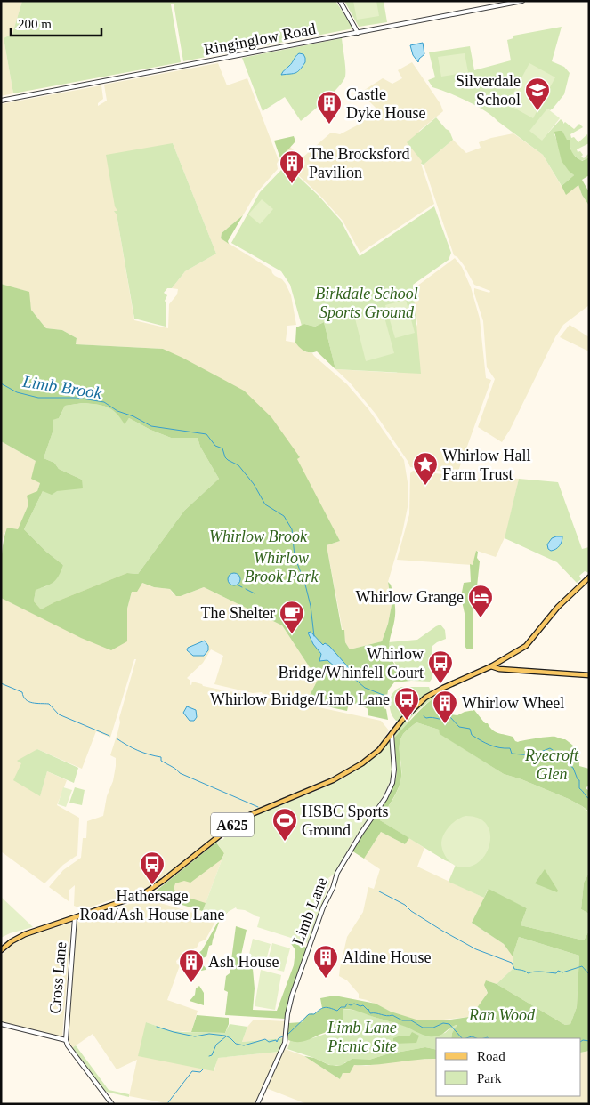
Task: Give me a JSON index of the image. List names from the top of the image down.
{
  "streets": {
    "main road": ["A625"],
    "street": ["Ringinglow Road", "Limb Lane", "Cross Lane"]
  },
  "crossings": [
    ["A625", "Limb Lane"],
    ["A625", "Cross Lane"]
  ],
  "water": ["Limb Brook"],
  "parks": [
    "Birkdale School Sports Ground",
    "Whirlow Brook",
    "Whirlow Brook Park",
    "Ryecroft Glen",
    "Ran Wood",
    "Limb Lane Picnic Site"
  ],
  "places": {
    "school or university": ["Silverdale School"],
    "building": [
      "Castle Dyke House",
      "The Brocksford Pavilion",
      "Whirlow Wheel",
      "Aldine House",
      "Ash House"
    ],
    "place": ["Whirlow Hall Farm Trust"],
    "hotel": ["Whirlow Grange"],
    "cafe": ["The Shelter"],
    "bus stop": ["Whirlow Bridge/Whinfell Court", "Whirlow Bridge/Limb Lane", "Hathersage Road/Ash House Lane"],
    "sports": ["HSBC Sports Ground"]
  },
  "legend": ["Road", "Park"],
  "scale_bar": "200 m"
}
